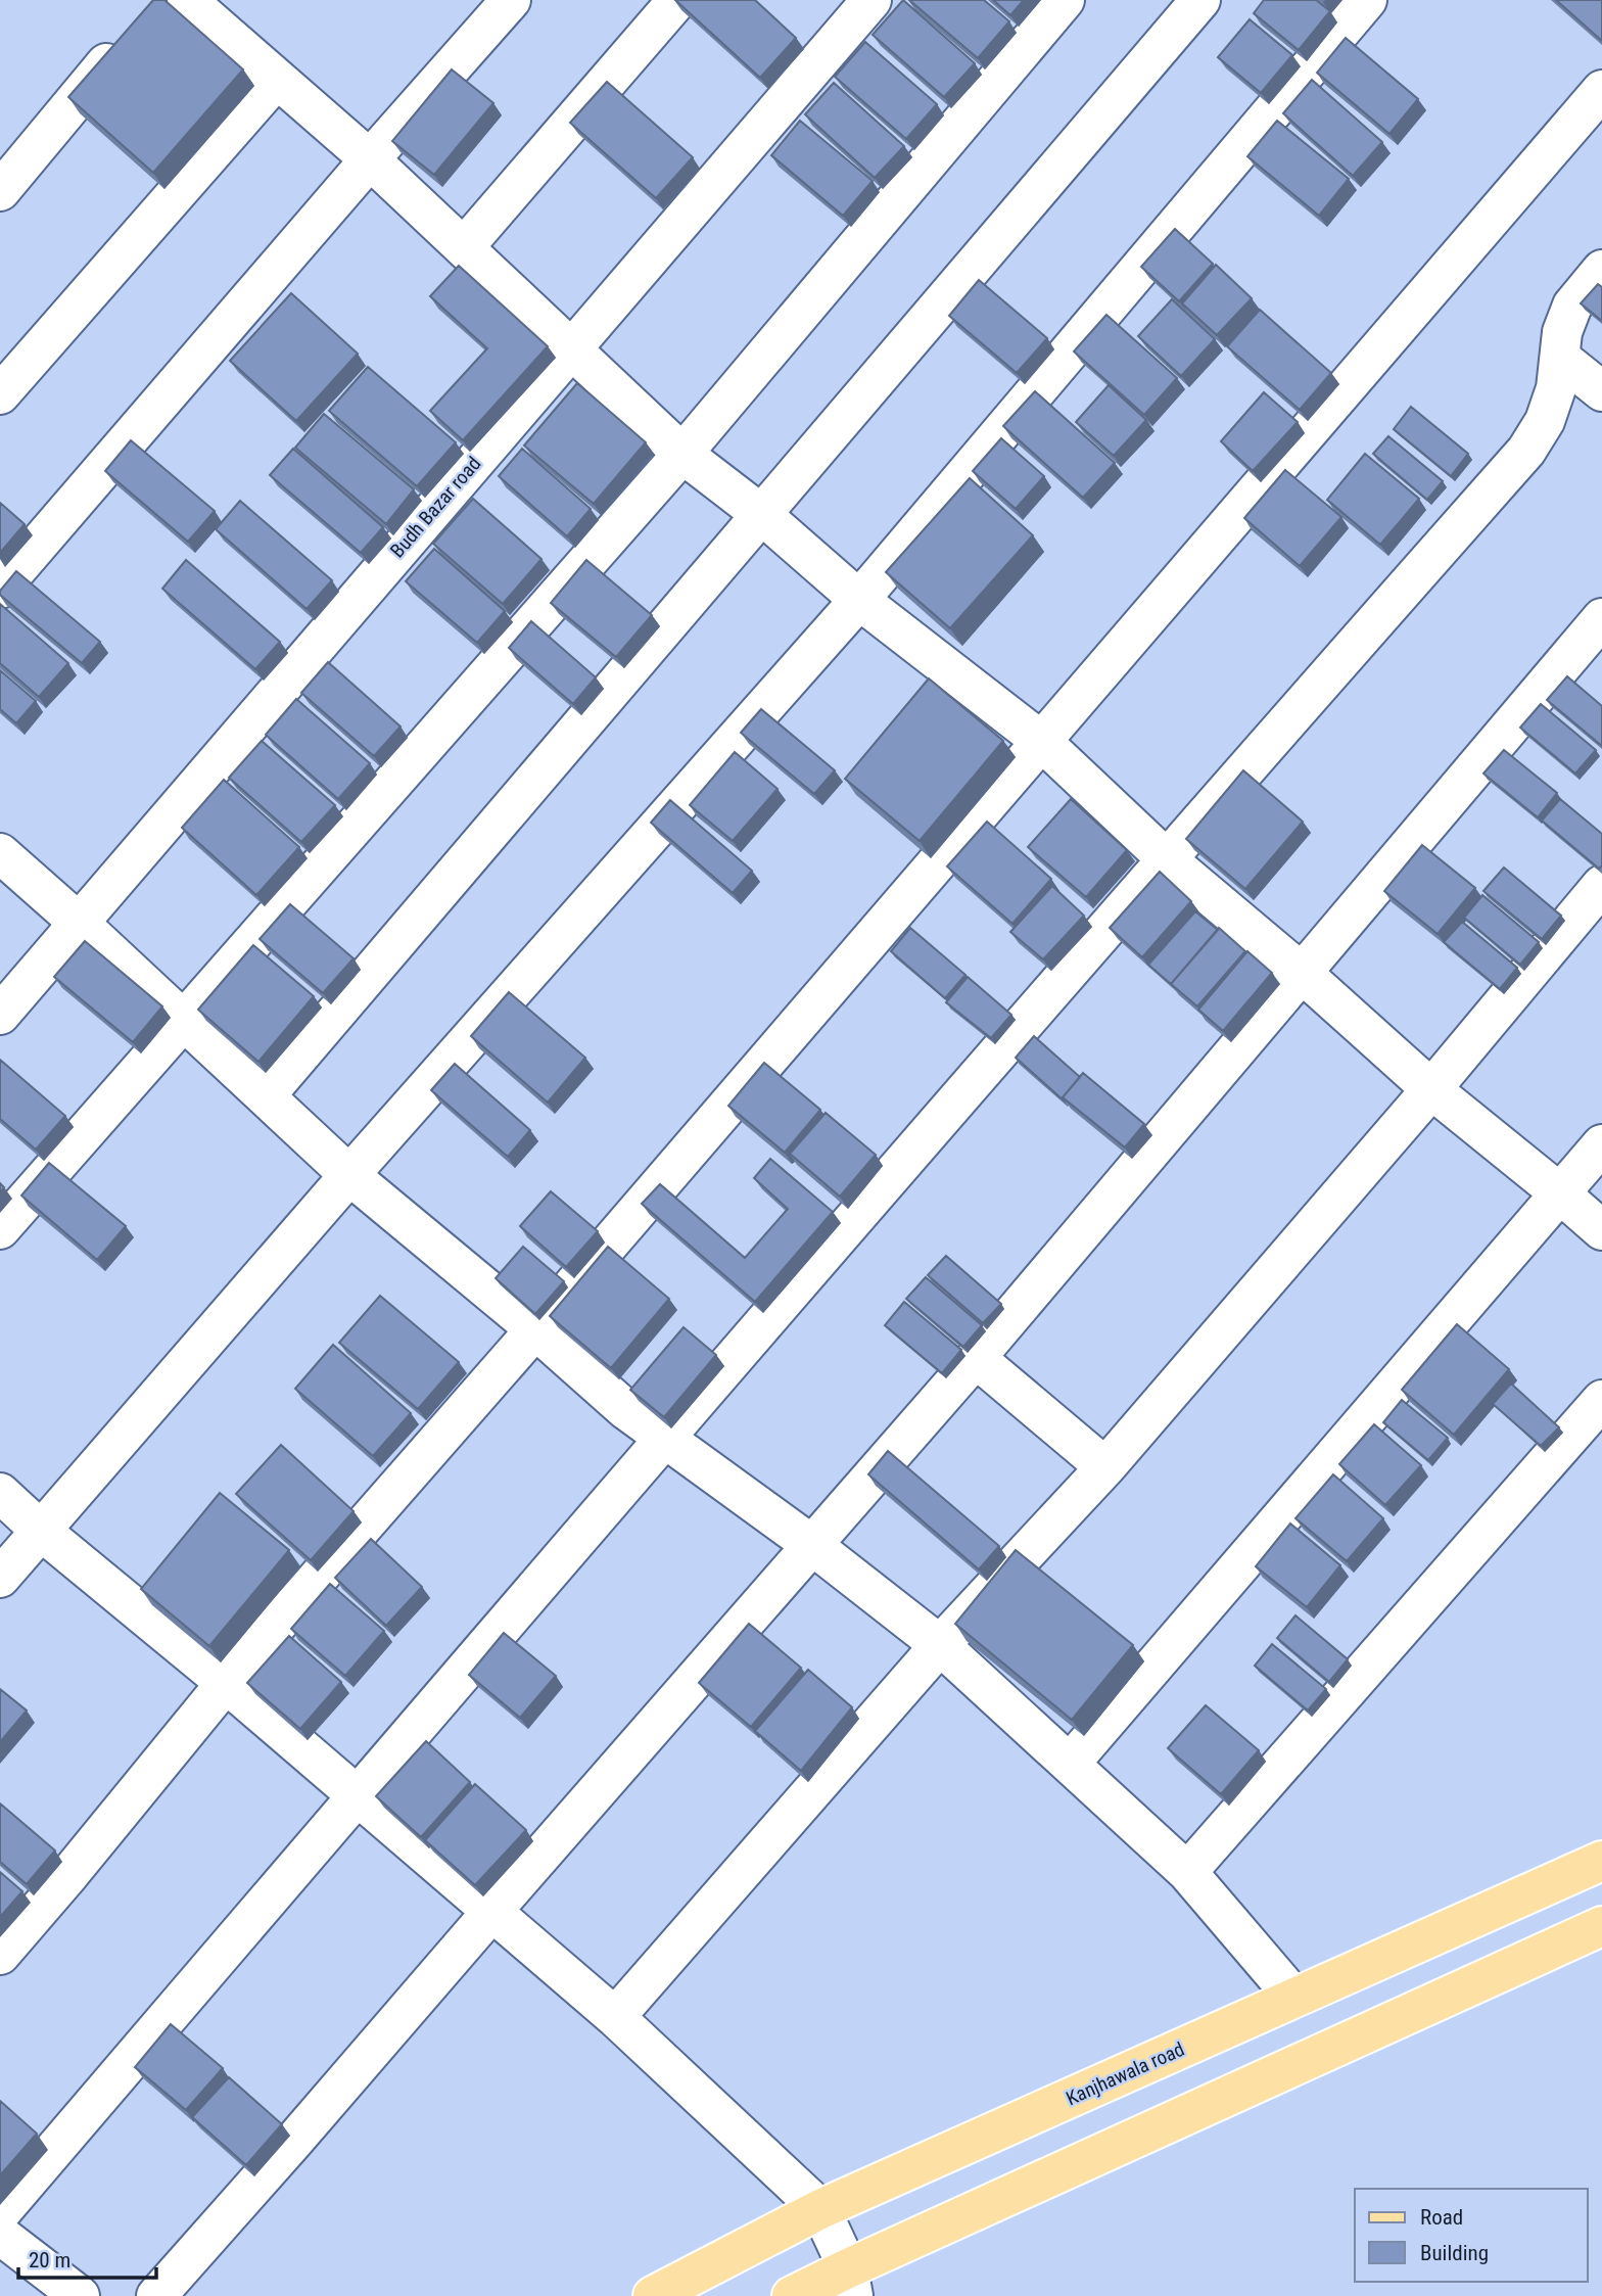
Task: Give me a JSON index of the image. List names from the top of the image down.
{
  "streets": {
    "main road": ["Kanjhawala road"],
    "street": ["Budh Bazar road"]
  },
  "legend": ["Road", "Building"],
  "scale_bar": "20 m"
}
